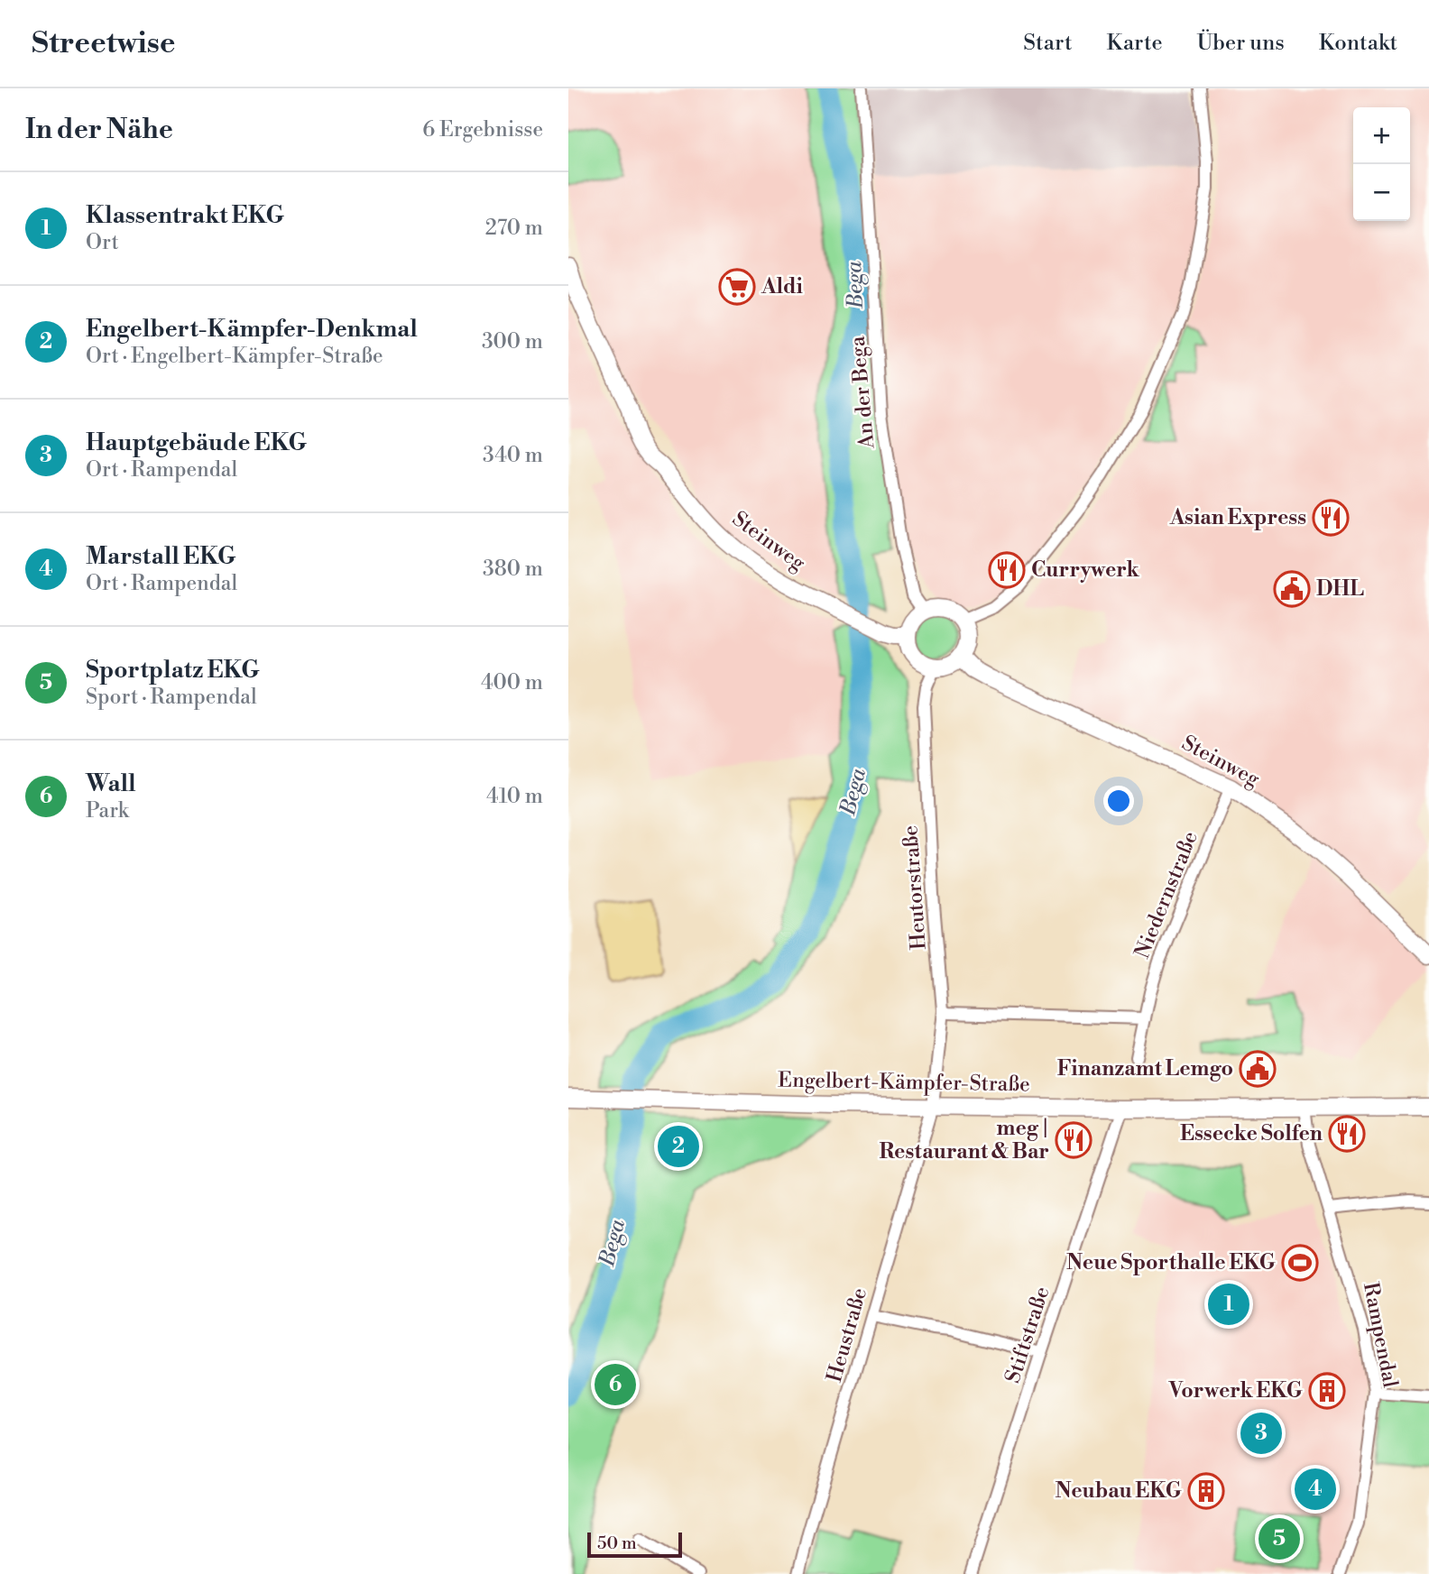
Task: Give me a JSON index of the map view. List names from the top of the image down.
{
  "streets": {
    "street": [
      "An der Bega",
      "Steinweg",
      "Heutorstraße",
      "Niedernstraße",
      "Engelbert-Kämpfer-Straße",
      "Heustraße",
      "Stiftstraße",
      "Rampendal"
    ]
  },
  "crossings": [
    ["An der Bega", "Steinweg"],
    ["An der Bega", "Heutorstraße"],
    ["Steinweg", "Heutorstraße"],
    ["Steinweg", "Niedernstraße"],
    ["Heutorstraße", "Engelbert-Kämpfer-Straße"],
    ["Heutorstraße", "Heustraße"],
    ["Engelbert-Kämpfer-Straße", "Heustraße"],
    ["Engelbert-Kämpfer-Straße", "Stiftstraße"],
    ["Engelbert-Kämpfer-Straße", "Rampendal"]
  ],
  "water": ["Bega"],
  "places": {
    "supermarket": ["Aldi"],
    "restaurant": [
      "Asian Express",
      "Currywerk",
      "Essecke Solfen",
      "meg | Restaurant & Bar"
    ],
    "public building": ["DHL", "Finanzamt Lemgo"],
    "sports": ["Neue Sporthalle EKG"],
    "building": ["Vorwerk EKG", "Neubau EKG"]
  },
  "scale_bar": "50 m",
  "page": {
    "header": "Streetwise",
    "nav": [
      "Start",
      "Karte",
      "Über uns",
      "Kontakt"
    ],
    "heading": ["In der Nähe", "6 Ergebnisse"],
    "map_buttons": ["+", "−"],
    "list": [
      {
        "mark": "1",
        "name": "Klassentrakt EKG",
        "note": "Ort",
        "value": "270 m"
      },
      {
        "mark": "2",
        "name": "Engelbert-Kämpfer-Denkmal",
        "note": "Ort · Engelbert-Kämpfer-Straße",
        "value": "300 m"
      },
      {
        "mark": "3",
        "name": "Hauptgebäude EKG",
        "note": "Ort · Rampendal",
        "value": "340 m"
      },
      {
        "mark": "4",
        "name": "Marstall EKG",
        "note": "Ort · Rampendal",
        "value": "380 m"
      },
      {
        "mark": "5",
        "name": "Sportplatz EKG",
        "note": "Sport · Rampendal",
        "value": "400 m"
      },
      {
        "mark": "6",
        "name": "Wall",
        "note": "Park",
        "value": "410 m"
      }
    ],
    "pins": [
      "2",
      "1",
      "6",
      "3",
      "4",
      "5"
    ],
    "scale": "50 m"
  }
}
